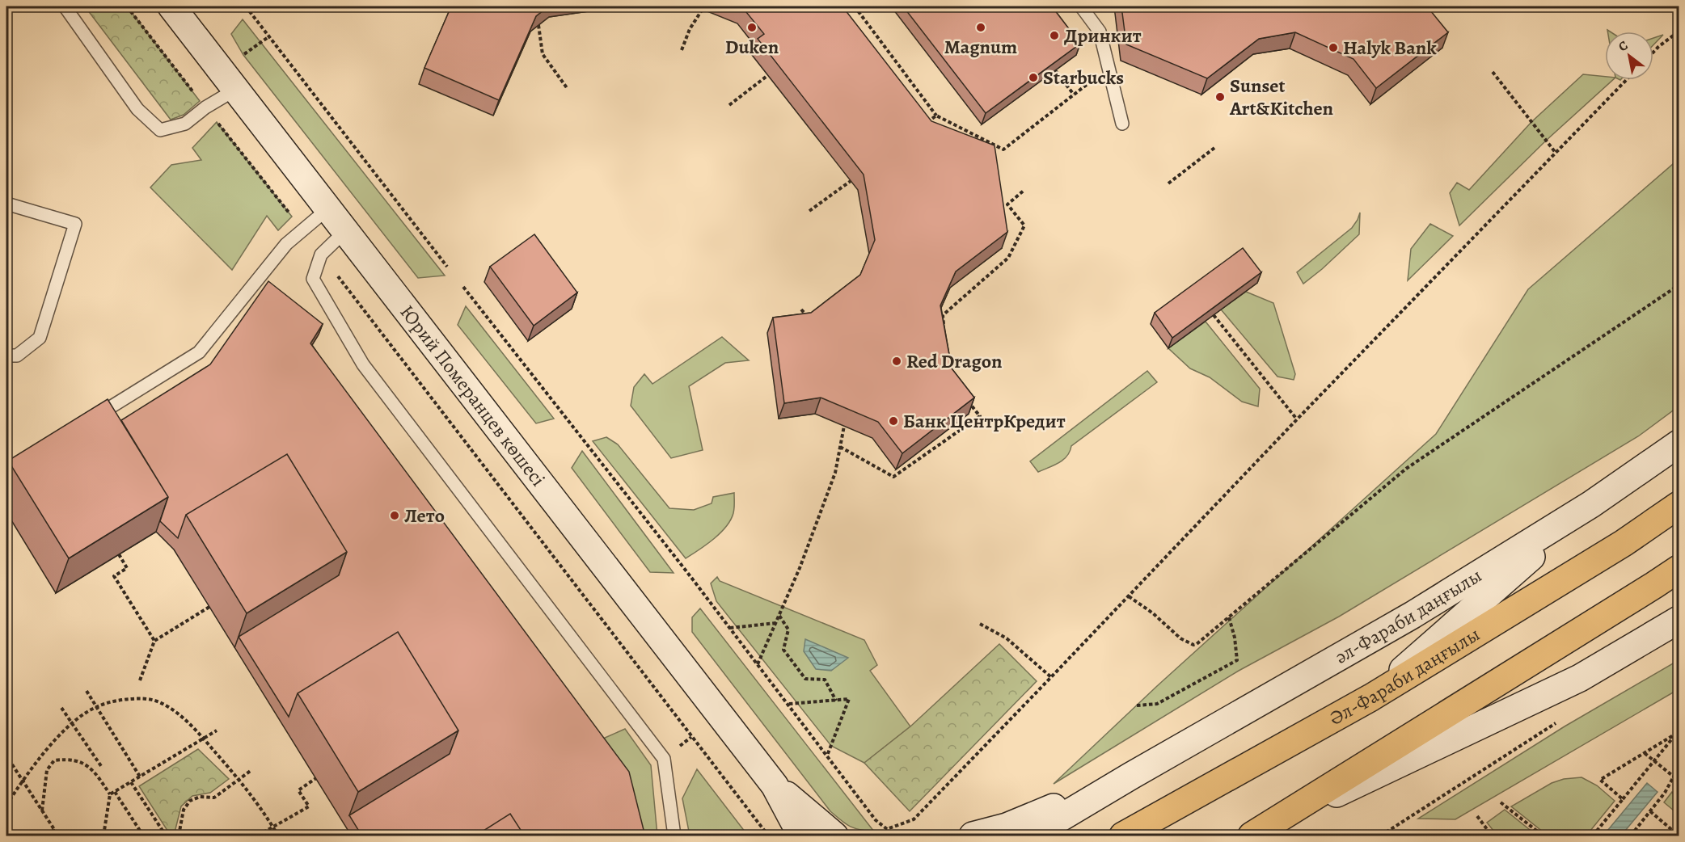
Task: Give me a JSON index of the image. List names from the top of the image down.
{
  "streets": {
    "main road": ["Юрий Померанцев көшесі", "әл-Фараби даңғылы", "Әл-Фараби даңғылы"]
  },
  "places": [
    "Duken",
    "Magnum",
    "Дринкит",
    "Halyk Bank",
    "Starbucks",
    "Sunset Art&Kitchen",
    "Red Dragon",
    "Банк ЦентрКредит",
    "Лето"
  ],
  "north": "top left"
}
